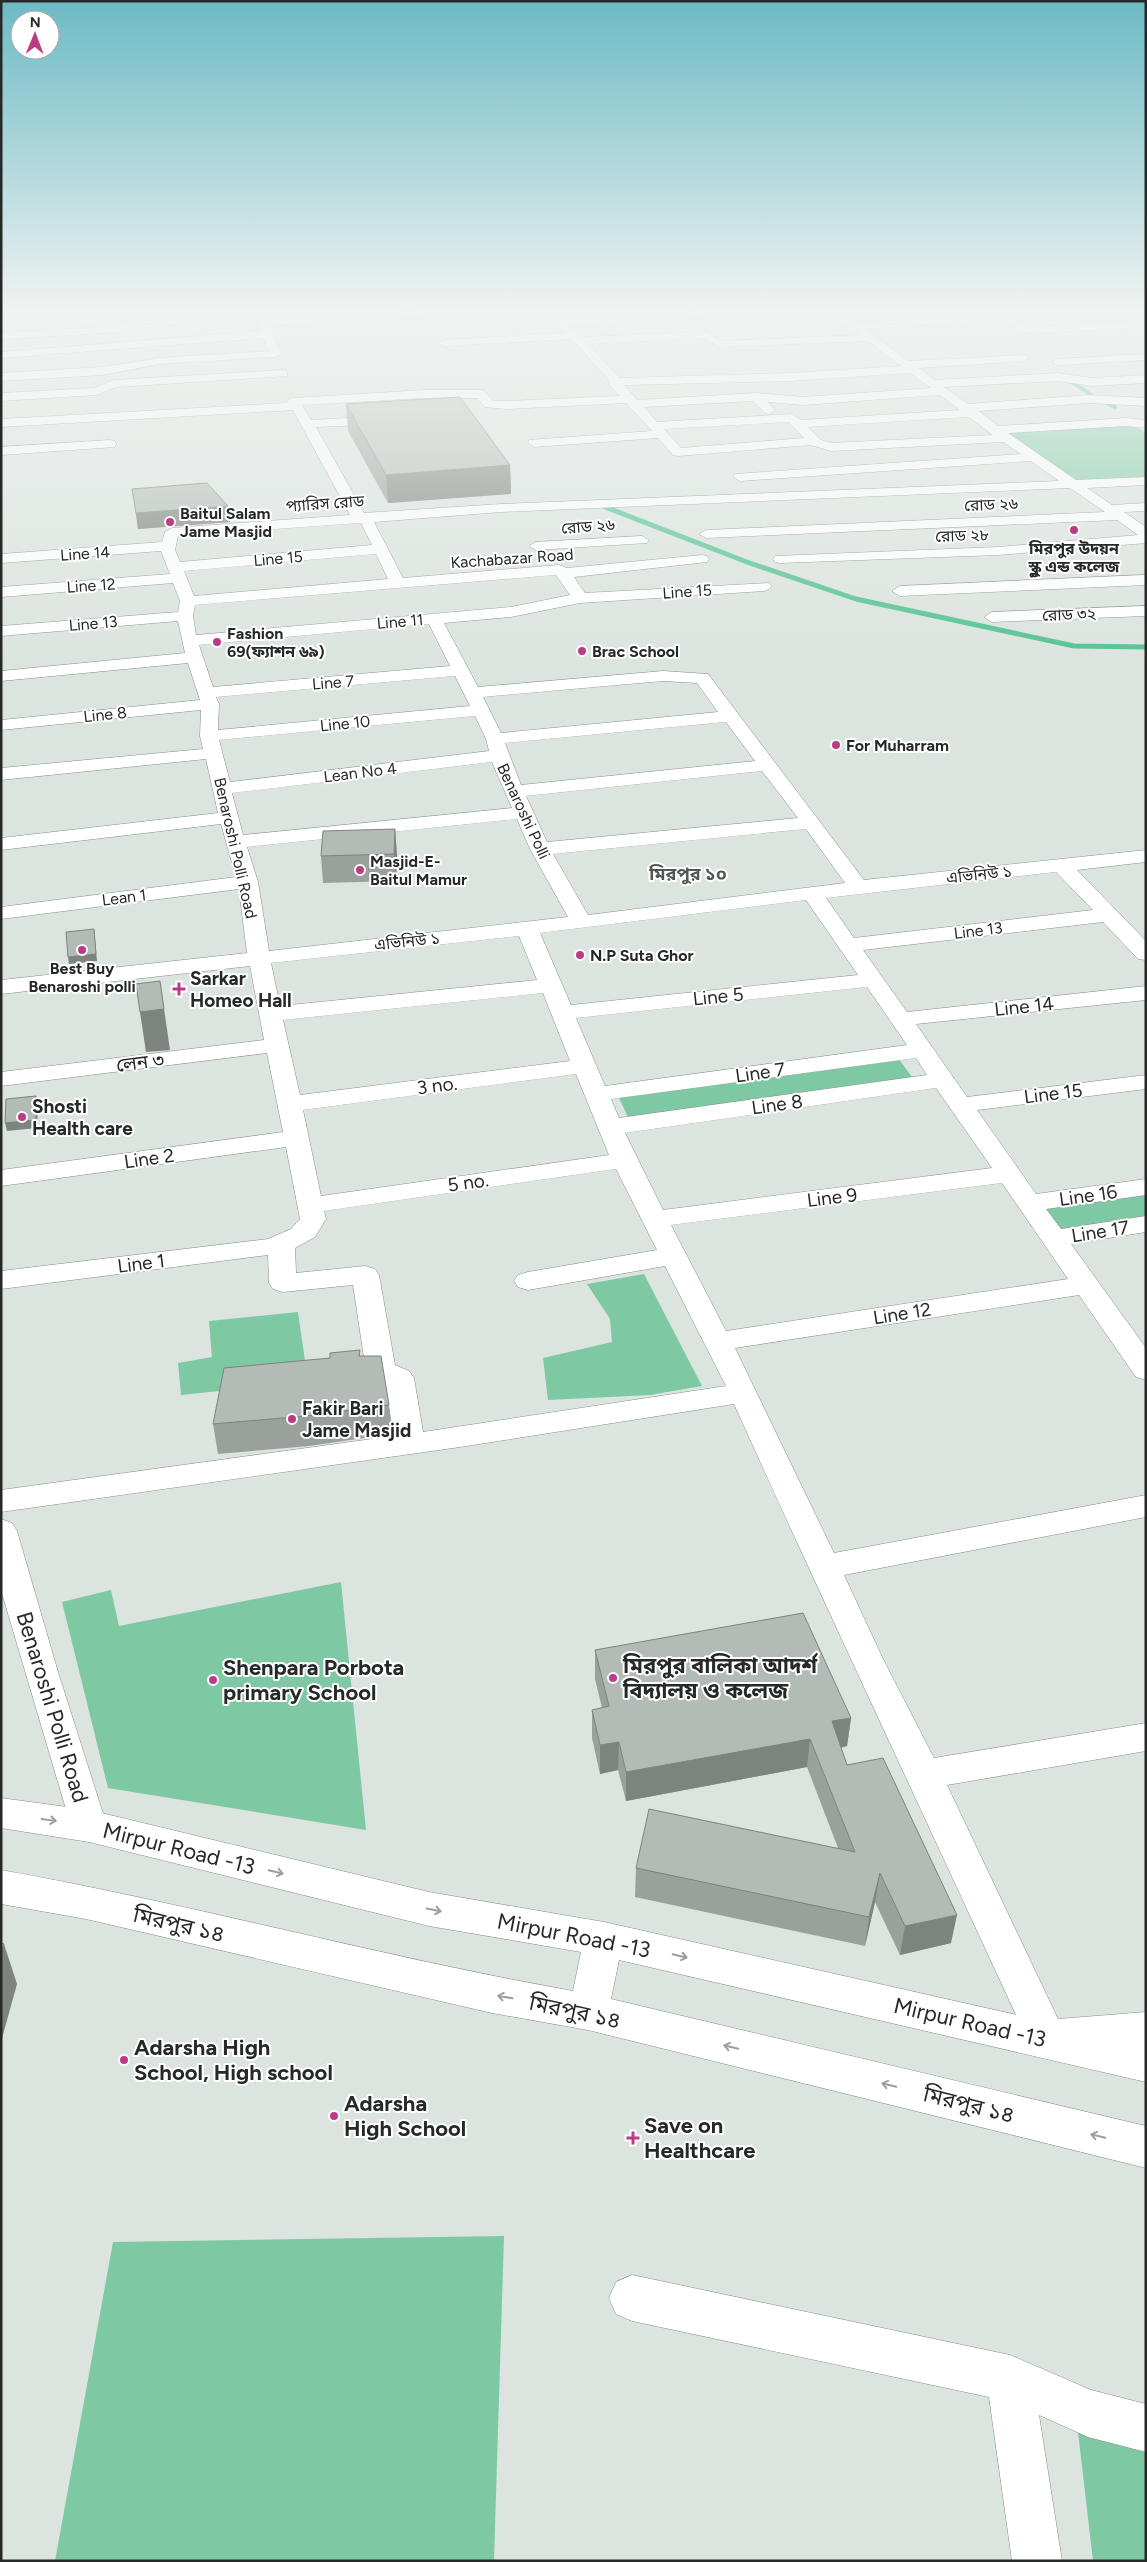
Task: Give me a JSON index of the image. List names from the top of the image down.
{
  "streets": {
    "street": [
      "প্যারিস রোড",
      "রোড ২৬",
      "রোড ২৮",
      "Line 14",
      "Line 15",
      "Kachabazar Road",
      "Line 12",
      "রোড ৩২",
      "Line 11",
      "Line 13",
      "Line 7",
      "Line 8",
      "Line 10",
      "Lean No 4",
      "Benaroshi Polli",
      "Benaroshi Polli Road",
      "এভিনিউ ১",
      "Lean 1",
      "Line 5",
      "লেন ৩",
      "3 no.",
      "Line 2",
      "5 no.",
      "Line 16",
      "Line 9",
      "Line 17",
      "Line 1",
      "Mirpur Road -13",
      "মিরপুর ১৪"
    ]
  },
  "crossings": [
    ["প্যারিস রোড", "Line 14"],
    ["প্যারিস রোড", "Benaroshi Polli Road"],
    ["Line 14", "Benaroshi Polli Road"],
    ["Line 15", "Line 12"],
    ["Line 15", "Line 11"],
    ["Line 15", "Benaroshi Polli Road"],
    ["Kachabazar Road", "Line 13"],
    ["Line 12", "Benaroshi Polli Road"],
    ["Line 11", "Benaroshi Polli"],
    ["Line 11", "Benaroshi Polli Road"],
    ["Line 13", "Benaroshi Polli Road"],
    ["Line 7", "Line 8"],
    ["Line 7", "Benaroshi Polli"],
    ["Line 7", "Benaroshi Polli Road"],
    ["Line 8", "Benaroshi Polli Road"],
    ["Line 10", "Benaroshi Polli"],
    ["Line 10", "Benaroshi Polli Road"],
    ["Lean No 4", "Benaroshi Polli"],
    ["Lean No 4", "Benaroshi Polli Road"],
    ["Benaroshi Polli", "এভিনিউ ১"],
    ["Benaroshi Polli Road", "এভিনিউ ১"],
    ["Benaroshi Polli Road", "Lean 1"],
    ["Benaroshi Polli Road", "লেন ৩"],
    ["Benaroshi Polli Road", "3 no."],
    ["Benaroshi Polli Road", "Line 2"],
    ["Benaroshi Polli Road", "5 no."],
    ["Benaroshi Polli Road", "Line 1"],
    ["Benaroshi Polli Road", "Mirpur Road -13"]
  ],
  "one_way": ["Mirpur Road -13", "মিরপুর ১৪"],
  "districts": ["মিরপুর ১০"],
  "places": {
    "other": [
      "Baitul Salam Jame Masjid",
      "মিরপুর উদয়ন স্কুল এন্ড কলেজ",
      "Fashion 69(ফ্যাশন ৬৯)",
      "Brac School",
      "For Muharram",
      "Masjid-E- Baitul Mamur",
      "Best Buy Benaroshi polli",
      "N.P Suta Ghor",
      "Shosti Health care",
      "Fakir Bari Jame Masjid",
      "মিরপুর বালিকা আদর্শ বিদ্যালয় ও কলেজ",
      "Shenpara Porbota primary School",
      "Adarsha High School, High school",
      "Adarsha High School"
    ],
    "health": ["Sarkar Homeo Hall", "Save on Healthcare"]
  },
  "north": "top"
}
